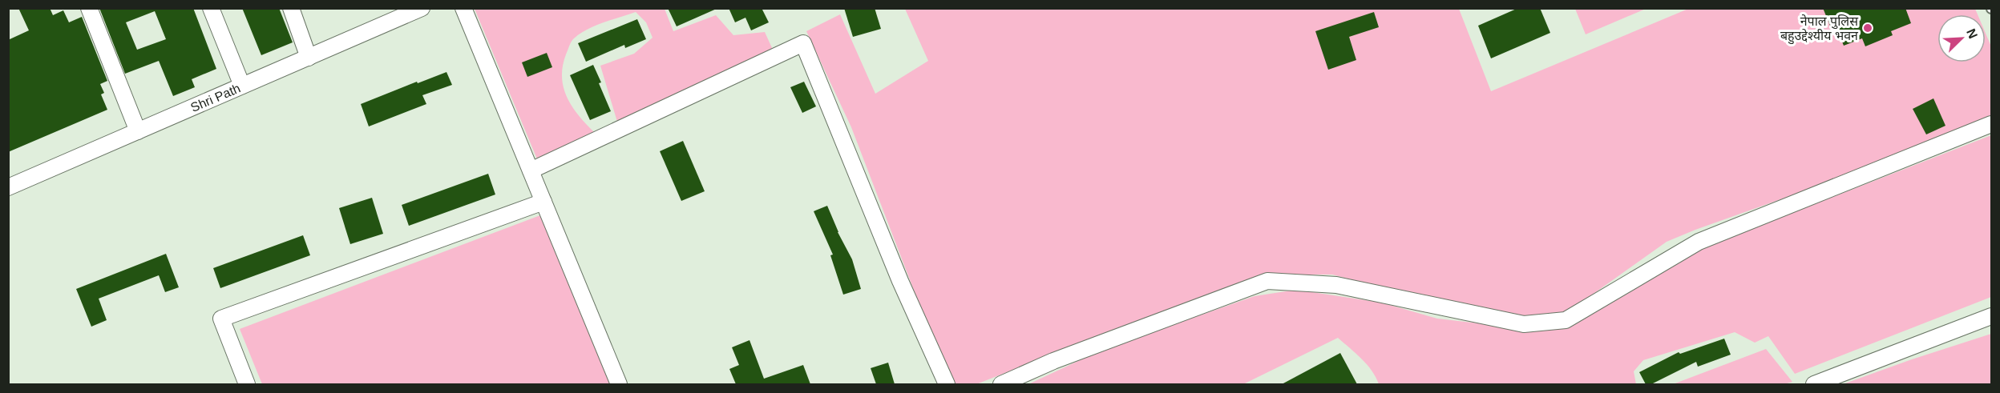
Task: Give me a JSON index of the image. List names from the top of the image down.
{
  "streets": {
    "street": ["Shri Path"]
  },
  "places": ["नेपाल पुलिस बहुउद्देश्यीय भवन"],
  "north": "top right"
}
